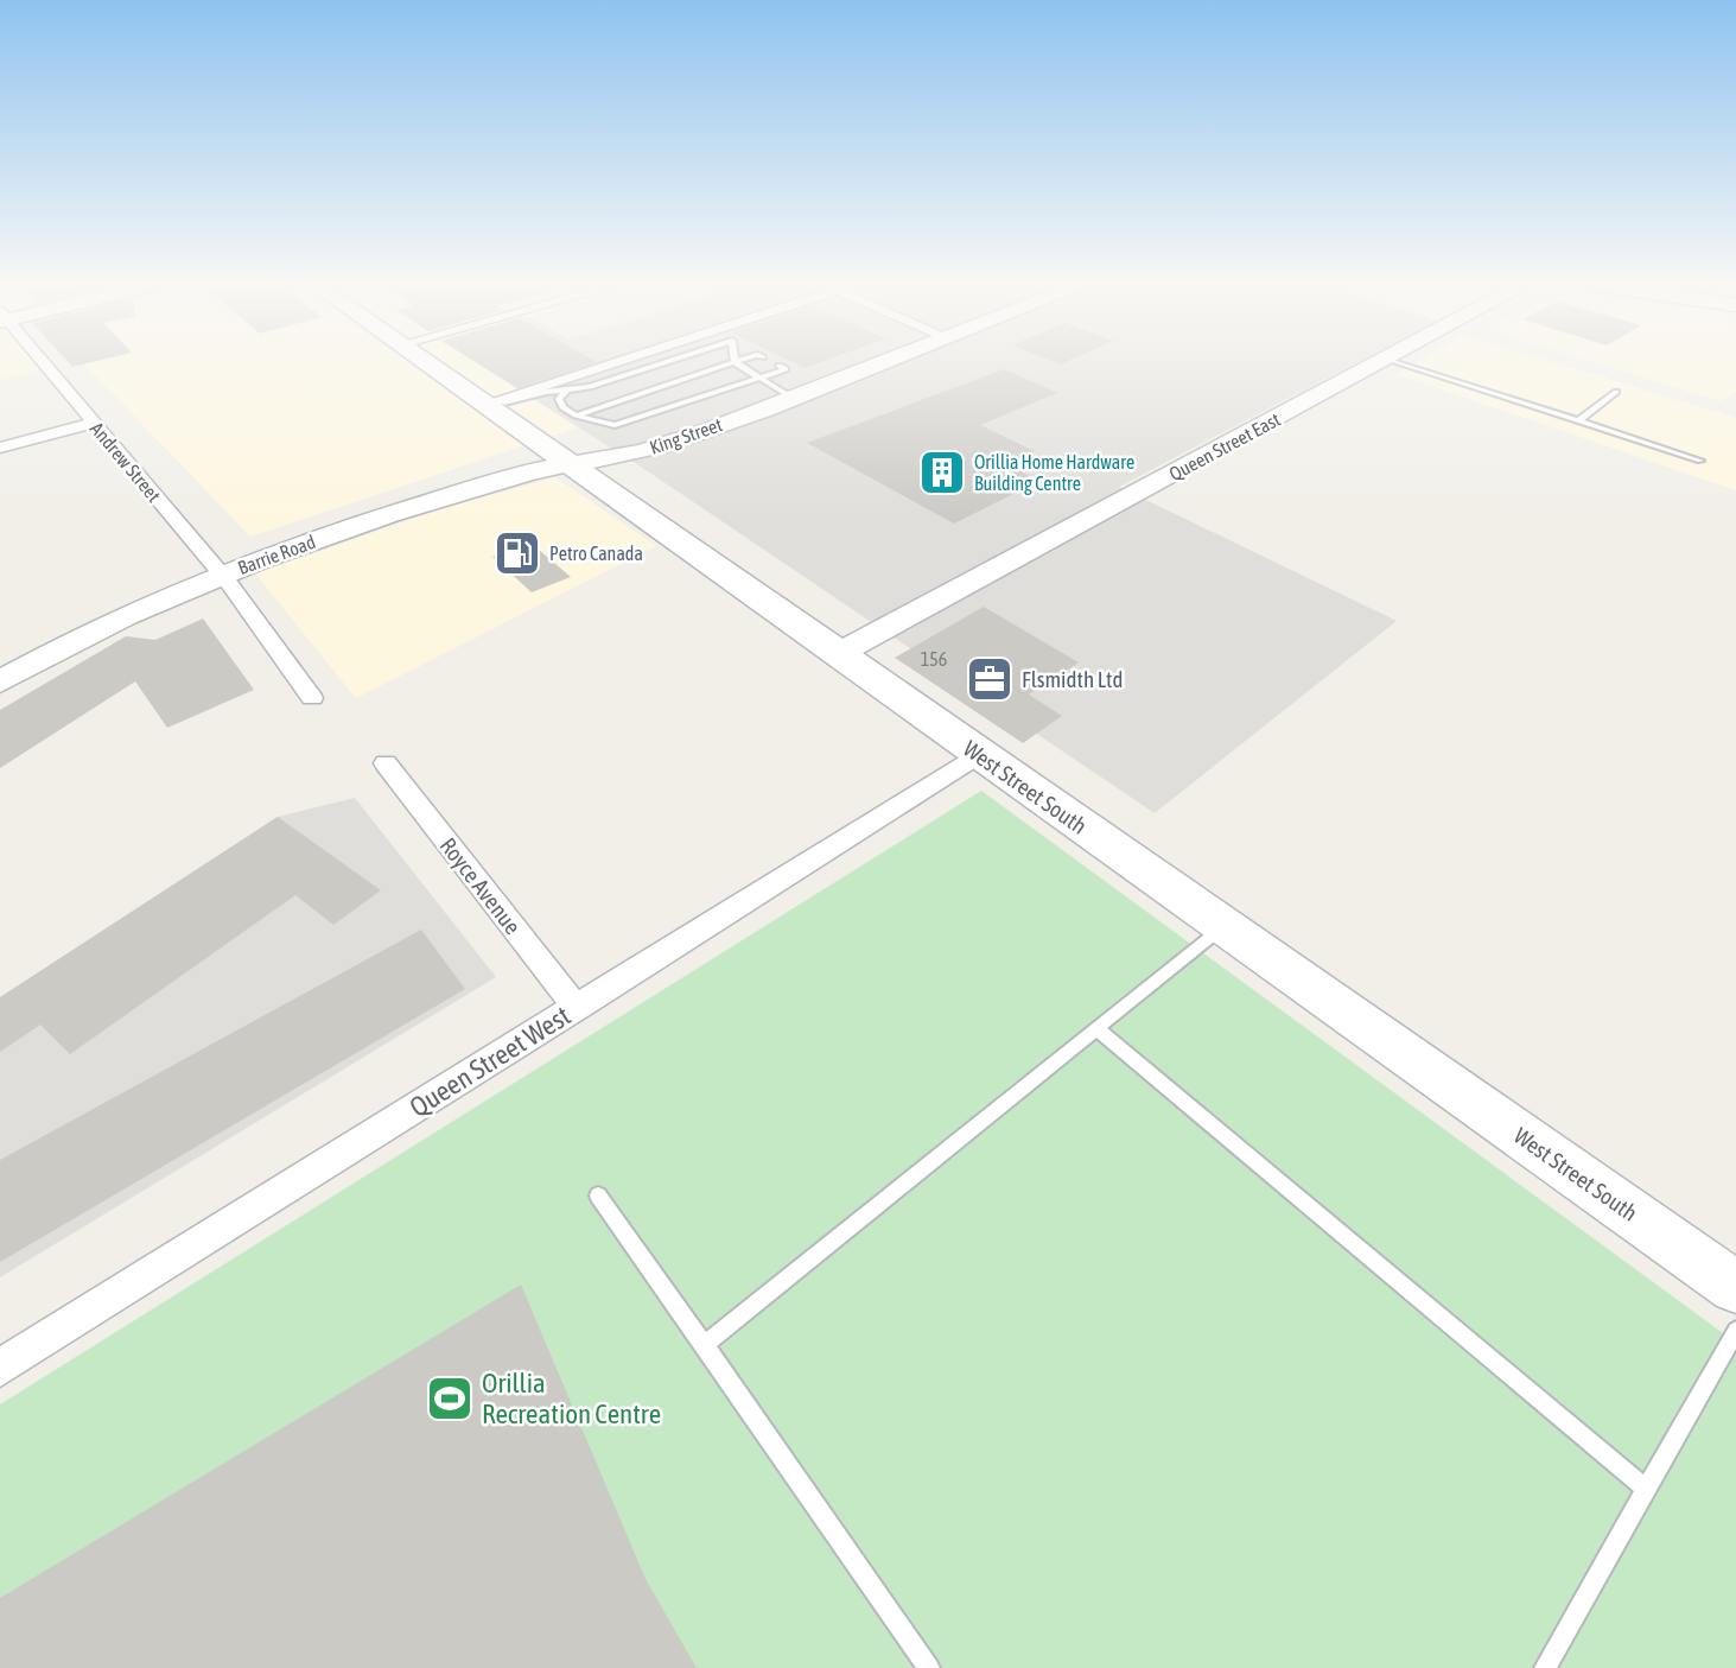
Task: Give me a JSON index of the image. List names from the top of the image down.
{
  "streets": {
    "street": [
      "King Street",
      "Queen Street East",
      "Andrew Street",
      "Barrie Road",
      "West Street South",
      "Royce Avenue",
      "Queen Street West"
    ]
  },
  "crossings": [
    ["King Street", "Barrie Road"],
    ["King Street", "West Street South"],
    ["Queen Street East", "West Street South"],
    ["Andrew Street", "Barrie Road"],
    ["Barrie Road", "West Street South"],
    ["West Street South", "Queen Street West"],
    ["Royce Avenue", "Queen Street West"]
  ],
  "places": {
    "building": ["Orillia Home Hardware Building Centre"],
    "fuel station": ["Petro Canada"],
    "office": ["Flsmidth Ltd"],
    "sports": ["Orillia Recreation Centre"]
  },
  "house_numbers": ["156"]
}
